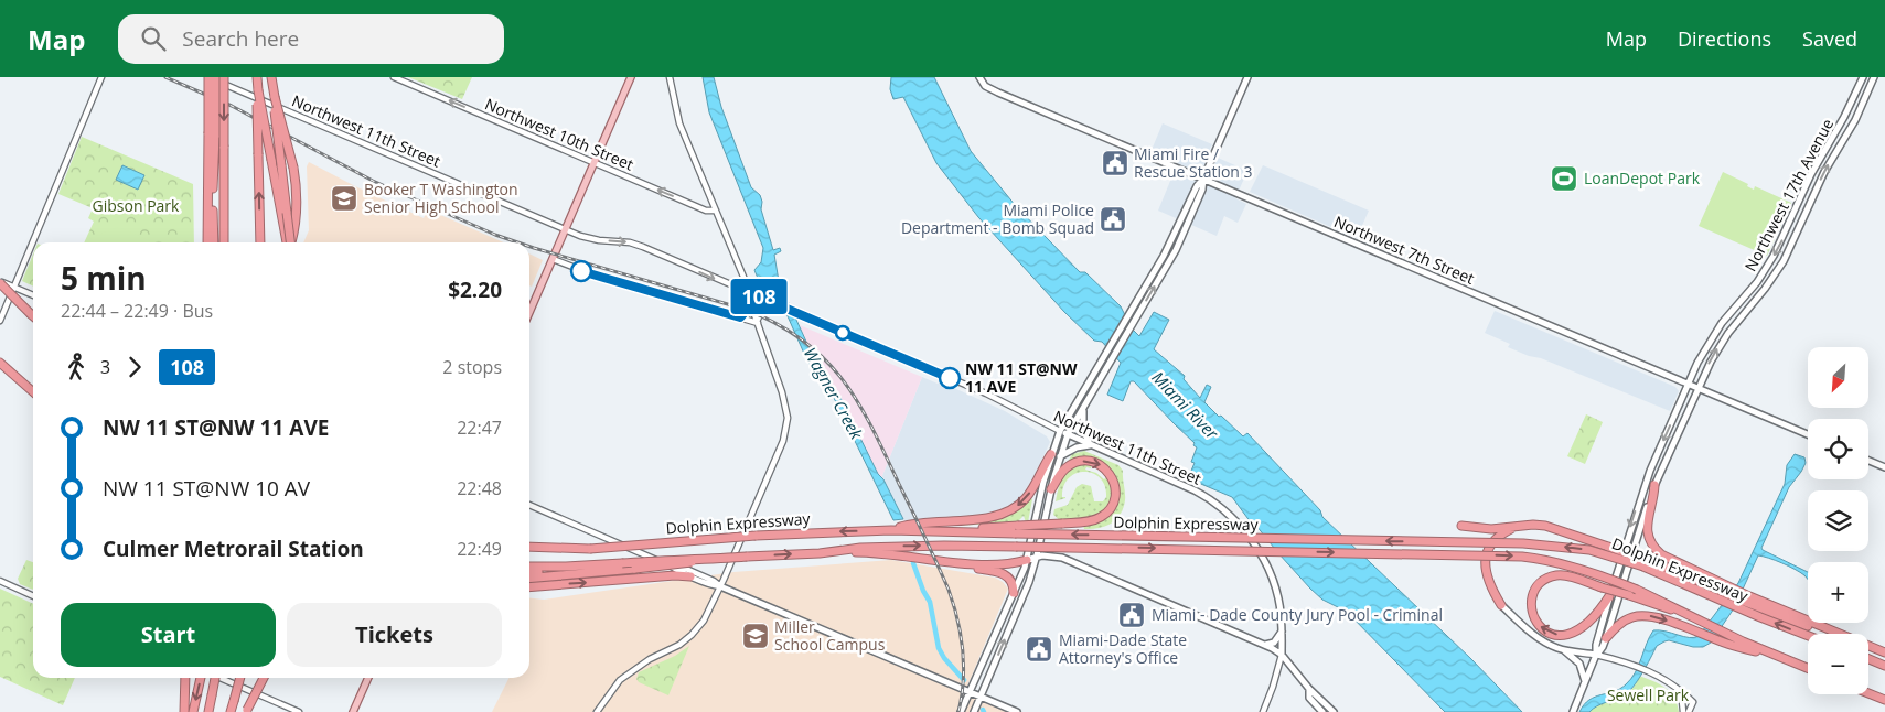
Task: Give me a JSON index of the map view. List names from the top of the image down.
{
  "streets": {
    "highway": ["Dolphin Expressway"],
    "main road": ["Northwest 11th Street", "Northwest 17th Avenue", "Northwest 7th Street"],
    "street": ["Northwest 10th Street"]
  },
  "crossings": [
    ["Northwest 17th Avenue", "Northwest 7th Street"]
  ],
  "one_way": ["Northwest 10th Street"],
  "water": ["Wagner Creek", "Miami River"],
  "parks": ["Gibson Park", "Sewell Park"],
  "places": {
    "public building": [
      "Miami Fire / Rescue Station 3",
      "Miami Police Department - Bomb Squad",
      "Miami - Dade County Jury Pool - Criminal",
      "Miami-Dade State Attorney's Office"
    ],
    "sports": ["LoanDepot Park"],
    "school or university": ["Booker T Washington Senior High School", "Miller School Campus"],
    "other": ["NW 11 ST@NW 11 AVE"]
  },
  "lines": ["bus line 108"],
  "north": "bottom left",
  "page": {
    "header": "Map",
    "search": "Search here",
    "nav": ["Map", "Directions", "Saved"],
    "on_map": "108",
    "heading": ["5 min", "22:44 – 22:49 · Bus", "$2.20"],
    "legs": ["3", "108", "2 stops"],
    "map_buttons": ["+", "−"],
    "list": [
      {
        "name": "NW 11 ST@NW 11 AVE",
        "value": "22:47"
      },
      {
        "name": "NW 11 ST@NW 10 AV",
        "value": "22:48"
      },
      {
        "name": "Culmer Metrorail Station",
        "value": "22:49"
      }
    ],
    "buttons": ["Start", "Tickets"]
  }
}
